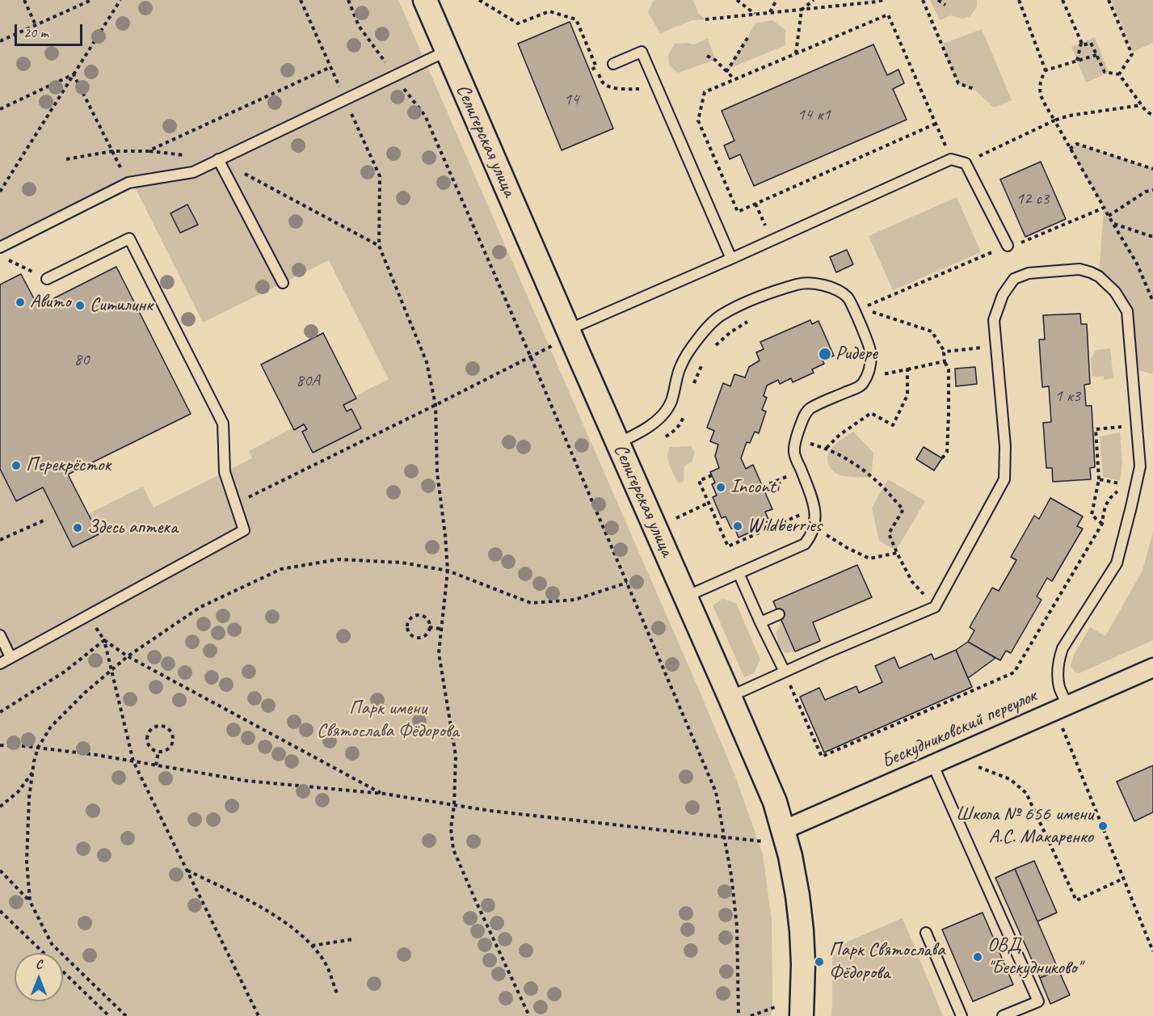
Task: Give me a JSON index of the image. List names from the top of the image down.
{
  "streets": {
    "street": ["Селигерская улица", "Бескудниковский переулок"]
  },
  "crossings": [
    ["Селигерская улица", "Бескудниковский переулок"]
  ],
  "parks": ["Парк имени Святослава Фёдорова"],
  "places": [
    "Авито",
    "Ситилинк",
    "Ридере",
    "Перекрёсток",
    "Inconti",
    "Wildberries",
    "Здесь аптека",
    "Школа № 656 имени А.С. Макаренко",
    "ОВД \"Бескудниково\"",
    "Парк Святослава Фёдорова"
  ],
  "house_numbers": [
    "14",
    "14 к1",
    "12 с3",
    "80",
    "80А",
    "1 к3"
  ],
  "scale_bar": "20 m",
  "north": "top"
}
